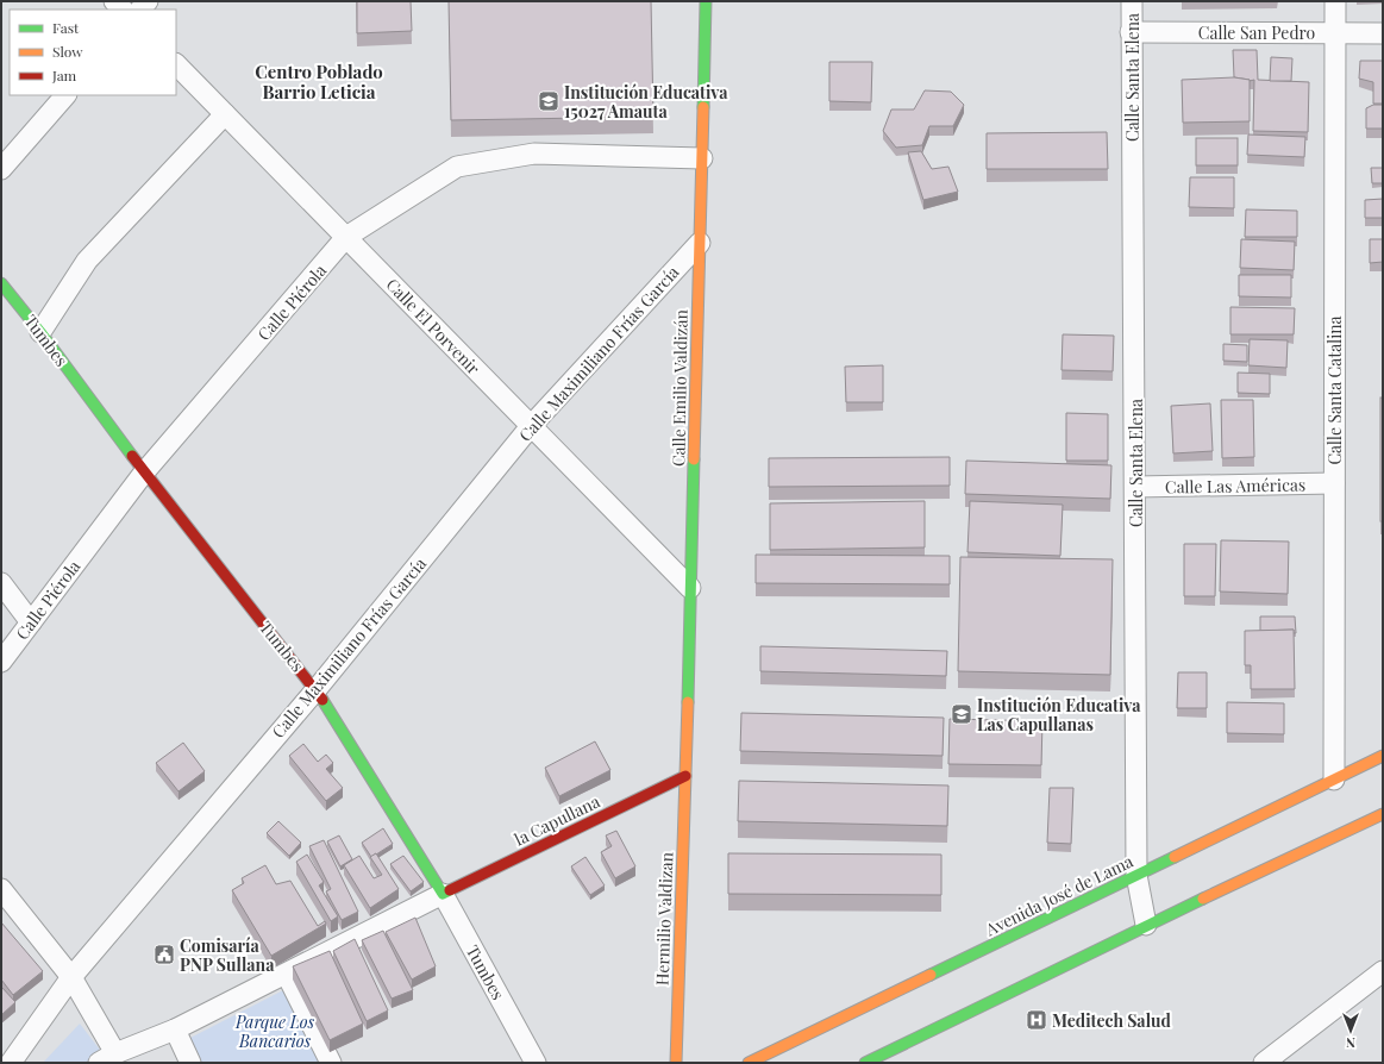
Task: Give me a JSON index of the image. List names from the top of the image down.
{
  "streets": {
    "street": [
      "Calle San Pedro",
      "Calle Santa Elena",
      "Calle Piérola",
      "Calle El Porvenir",
      "Tumbes",
      "Calle Maximiliano Frías García",
      "Calle Emilio Valdizán",
      "Calle Santa Catalina",
      "Calle Las Américas",
      "la Capullana",
      "Avenida José de Lama",
      "Hermilio Valdizan"
    ]
  },
  "crossings": [
    ["Calle San Pedro", "Calle Santa Elena"],
    ["Calle San Pedro", "Calle Santa Catalina"],
    ["Calle Santa Elena", "Calle Las Américas"],
    ["Calle Santa Elena", "Avenida José de Lama"],
    ["Calle Piérola", "Calle El Porvenir"],
    ["Calle Piérola", "Tumbes"],
    ["Calle Piérola", "Calle Emilio Valdizán"],
    ["Calle El Porvenir", "Calle Maximiliano Frías García"],
    ["Calle El Porvenir", "Calle Emilio Valdizán"],
    ["Tumbes", "Calle Maximiliano Frías García"],
    ["Tumbes", "la Capullana"],
    ["Calle Maximiliano Frías García", "Calle Emilio Valdizán"],
    ["Calle Emilio Valdizán", "la Capullana"],
    ["Calle Emilio Valdizán", "Hermilio Valdizan"],
    ["Calle Santa Catalina", "Calle Las Américas"],
    ["Calle Santa Catalina", "Avenida José de Lama"],
    ["la Capullana", "Hermilio Valdizan"]
  ],
  "districts": ["Centro Poblado Barrio Leticia"],
  "parks": ["Parque Los Bancarios"],
  "places": {
    "school or university": ["Institución Educativa 15027 Amauta", "Institución Educativa Las Capullanas"],
    "public building": ["Comisaría PNP Sullana"],
    "hospital": ["Meditech Salud"]
  },
  "legend": ["Fast", "Slow", "Jam"],
  "north": "bottom"
}
